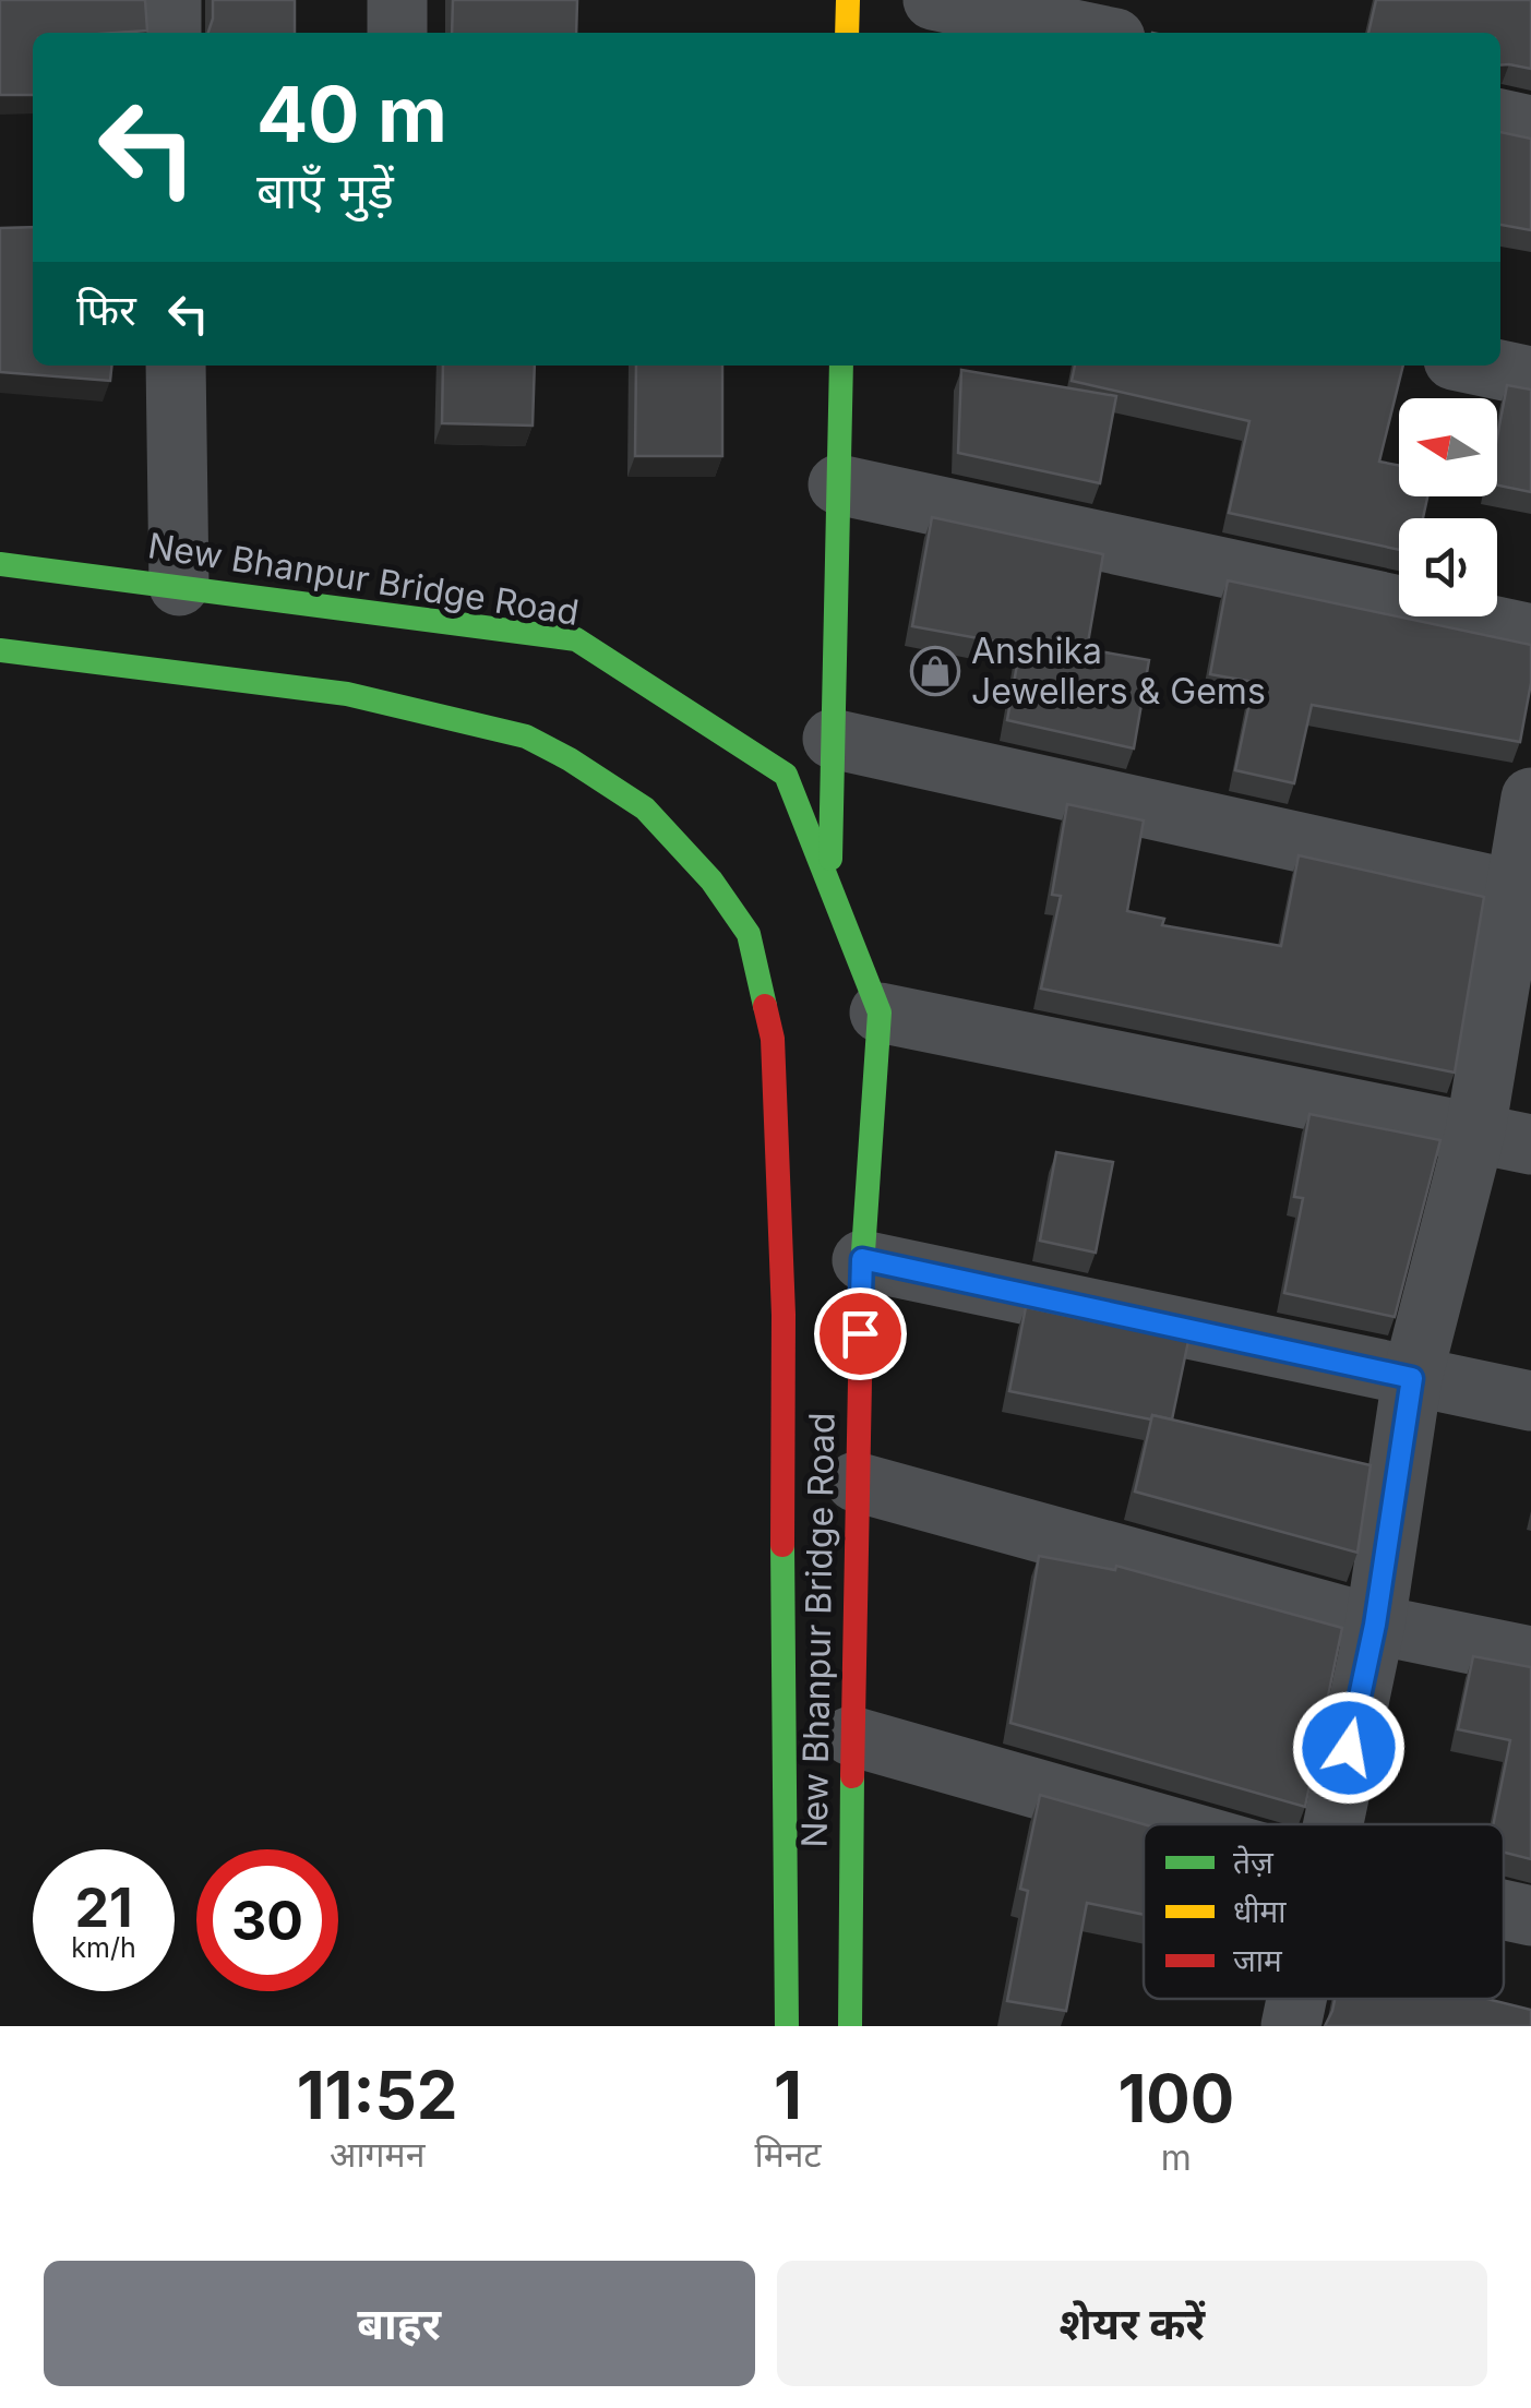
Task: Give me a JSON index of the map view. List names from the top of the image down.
{
  "streets": {
    "street": ["New Bhanpur Bridge Road"]
  },
  "places": {
    "shop": ["Anshika Jewellers & Gems"]
  },
  "legend": ["तेज़", "धीमा", "जाम"],
  "north": "left",
  "page": {
    "turn": ["40 m", "बाएँ मुड़ें"],
    "then": "फिर",
    "speed": "21 km/h",
    "limit": "30",
    "eta": [
      "11:52",
      "आगमन",
      "1",
      "मिनट",
      "100",
      "m"
    ],
    "buttons": ["बाहर", "शेयर करें"]
  }
}
